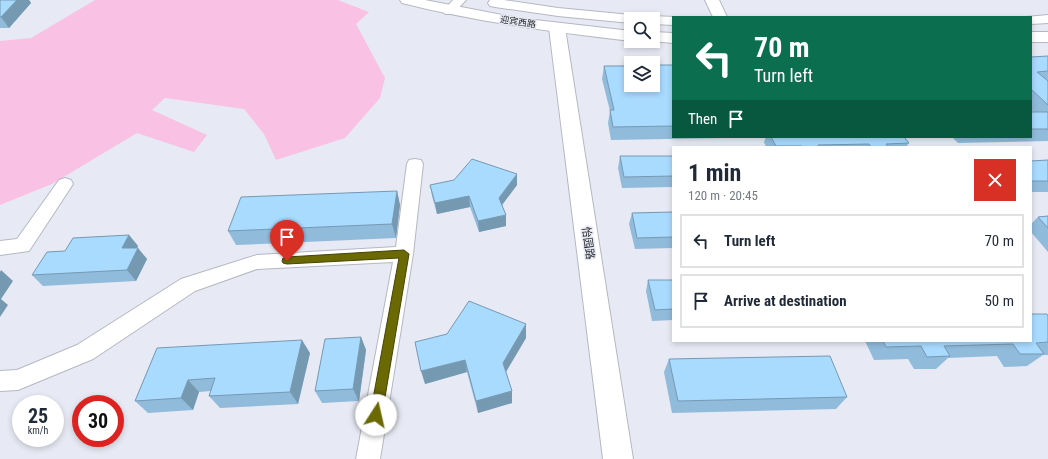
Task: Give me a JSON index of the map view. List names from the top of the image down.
{
  "streets": {
    "main road": ["迎宾西路", "怡园路"]
  },
  "crossings": [
    ["迎宾西路", "怡园路"]
  ],
  "page": {
    "turn": ["70 m", "Turn left"],
    "then": "Then",
    "heading": ["1 min", "120 m · 20:45"],
    "list": [
      {
        "name": "Turn left",
        "value": "70 m"
      },
      {
        "name": "Arrive at destination",
        "value": "50 m"
      }
    ],
    "speed": "25 km/h",
    "limit": "30"
  }
}
